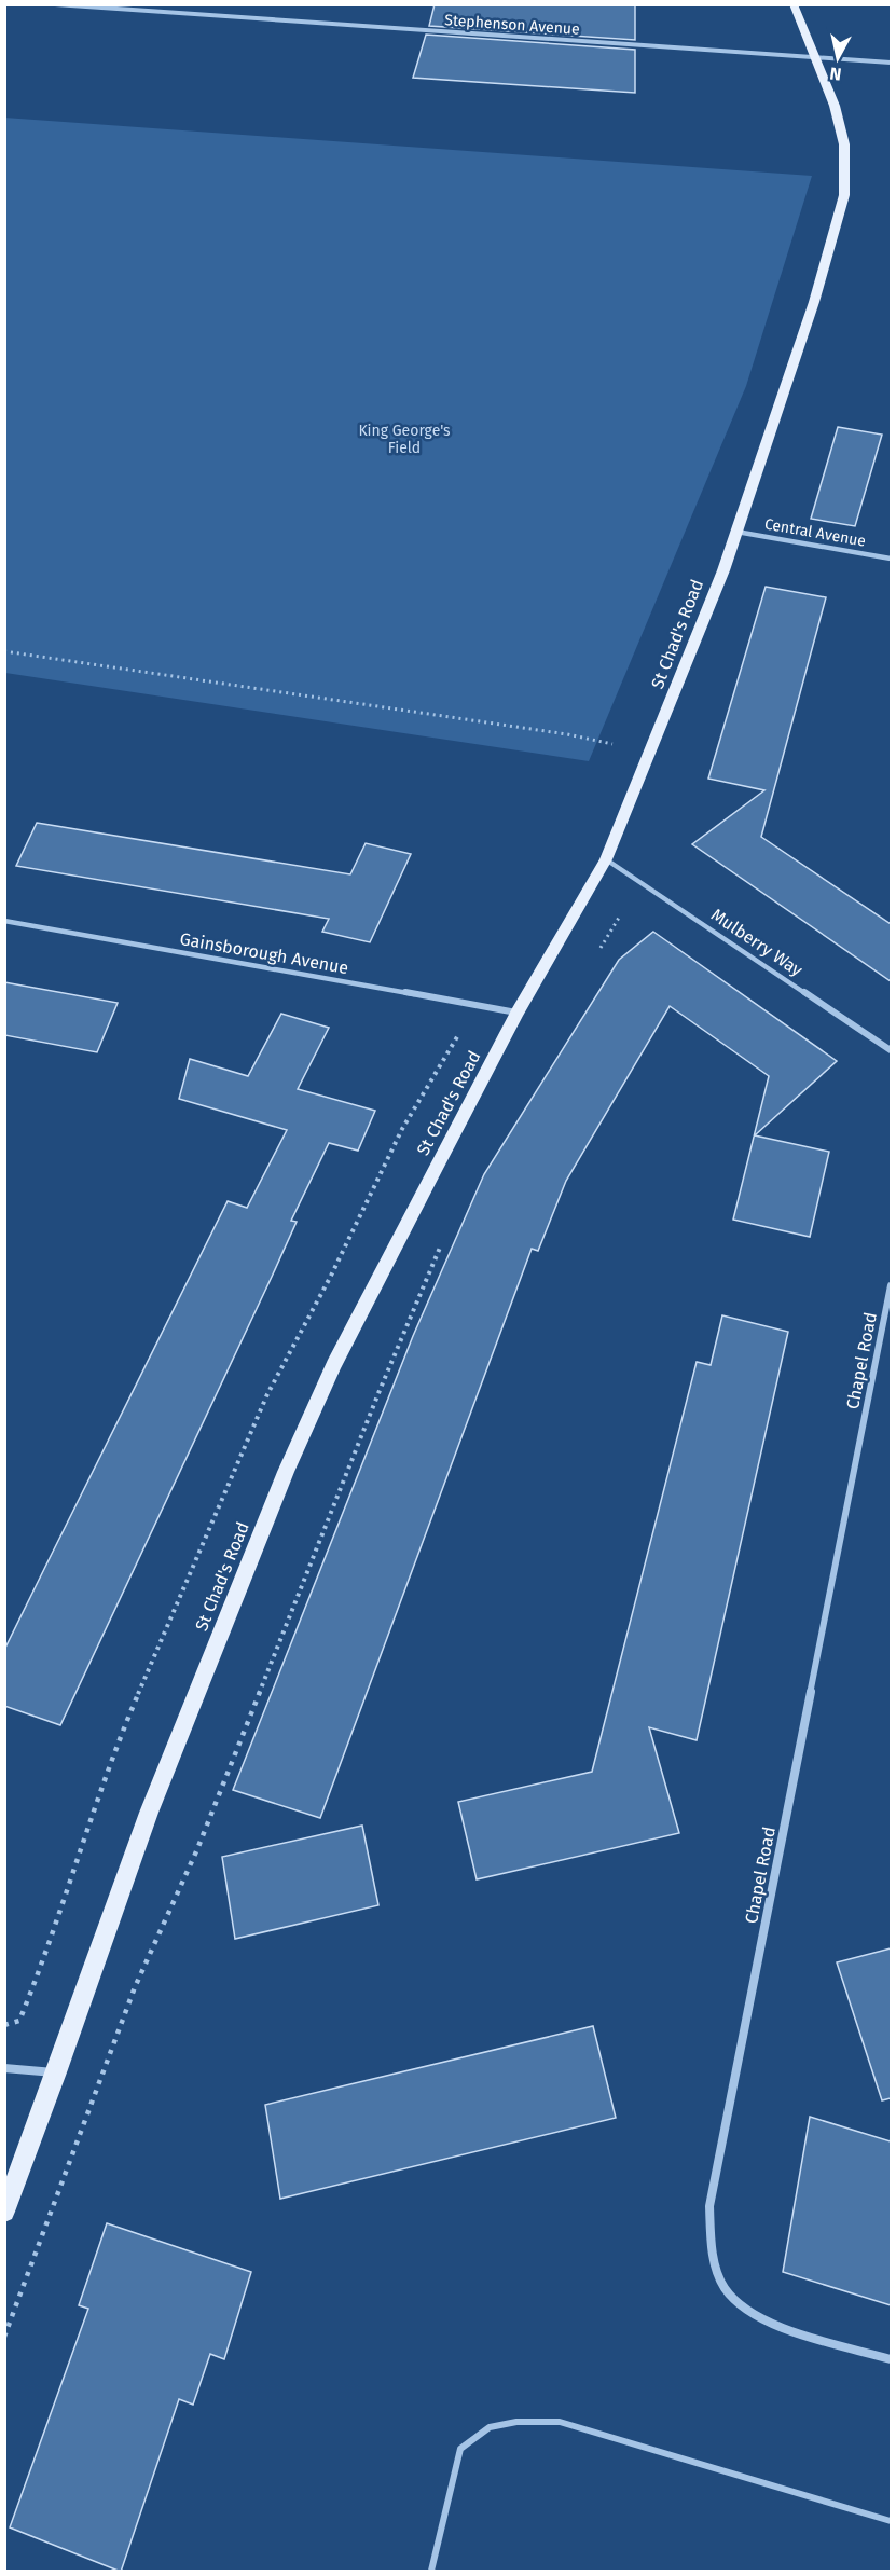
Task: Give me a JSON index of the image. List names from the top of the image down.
{
  "streets": {
    "main road": ["St Chad's Road"],
    "street": [
      "Stephenson Avenue",
      "Central Avenue",
      "Mulberry Way",
      "Gainsborough Avenue",
      "Chapel Road"
    ]
  },
  "crossings": [
    ["Stephenson Avenue", "St Chad's Road"],
    ["Central Avenue", "St Chad's Road"],
    ["St Chad's Road", "Mulberry Way"],
    ["St Chad's Road", "Gainsborough Avenue"]
  ],
  "parks": ["King George's Field"],
  "north": "bottom"
}
